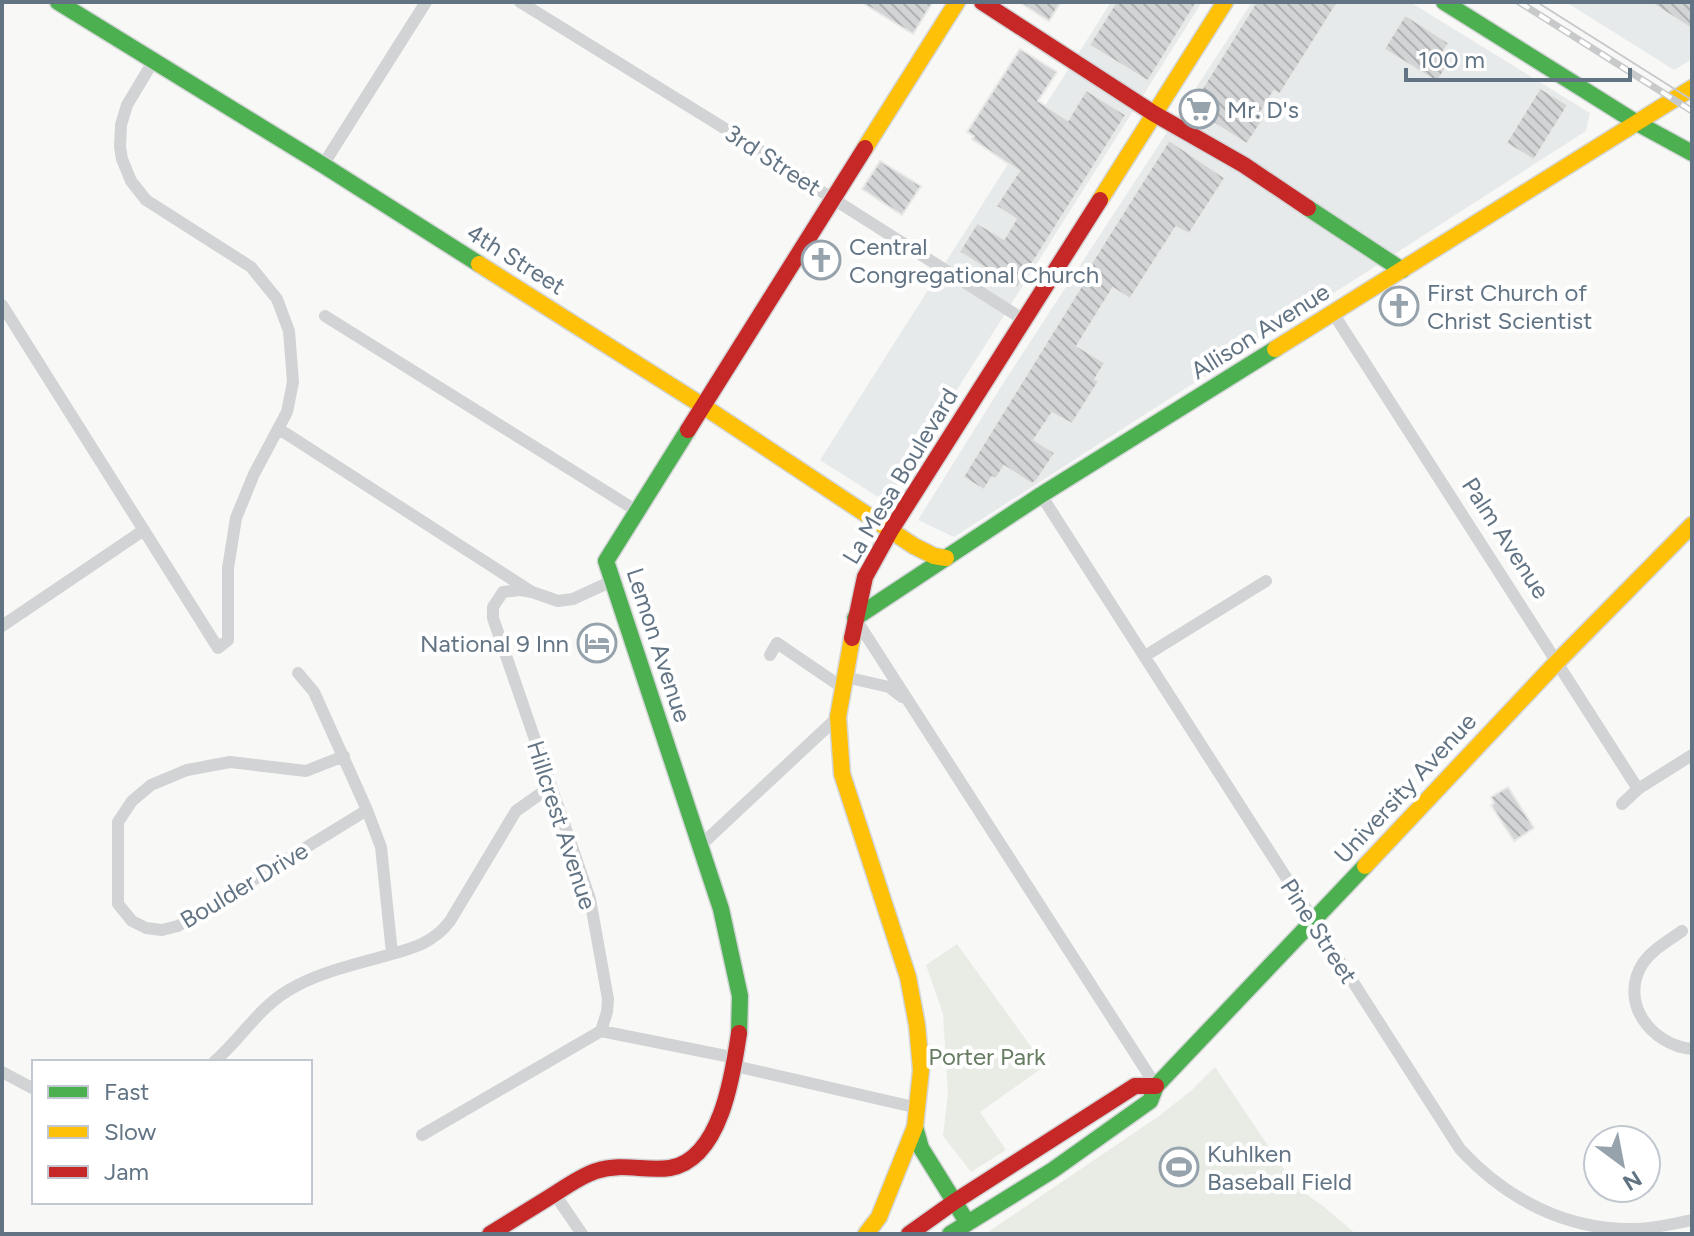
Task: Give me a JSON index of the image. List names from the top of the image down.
{
  "streets": {
    "main road": [
      "4th Street",
      "Allison Avenue",
      "La Mesa Boulevard",
      "Lemon Avenue",
      "University Avenue"
    ],
    "street": [
      "3rd Street",
      "Palm Avenue",
      "Hillcrest Avenue",
      "Boulder Drive",
      "Pine Street"
    ]
  },
  "crossings": [
    ["3rd Street", "La Mesa Boulevard"],
    ["3rd Street", "Lemon Avenue"],
    ["4th Street", "Allison Avenue"],
    ["4th Street", "La Mesa Boulevard"],
    ["4th Street", "Lemon Avenue"],
    ["Allison Avenue", "La Mesa Boulevard"],
    ["Allison Avenue", "Palm Avenue"],
    ["Allison Avenue", "Pine Street"],
    ["Palm Avenue", "University Avenue"],
    ["Lemon Avenue", "Hillcrest Avenue"],
    ["University Avenue", "Pine Street"]
  ],
  "parks": ["Porter Park"],
  "places": {
    "supermarket": ["Mr. D's"],
    "church": ["Central Congregational Church", "First Church of Christ Scientist"],
    "hotel": ["National 9 Inn"],
    "sports": ["Kuhlken Baseball Field"]
  },
  "legend": ["Fast", "Slow", "Jam"],
  "scale_bar": "100 m",
  "north": "bottom right"
}
